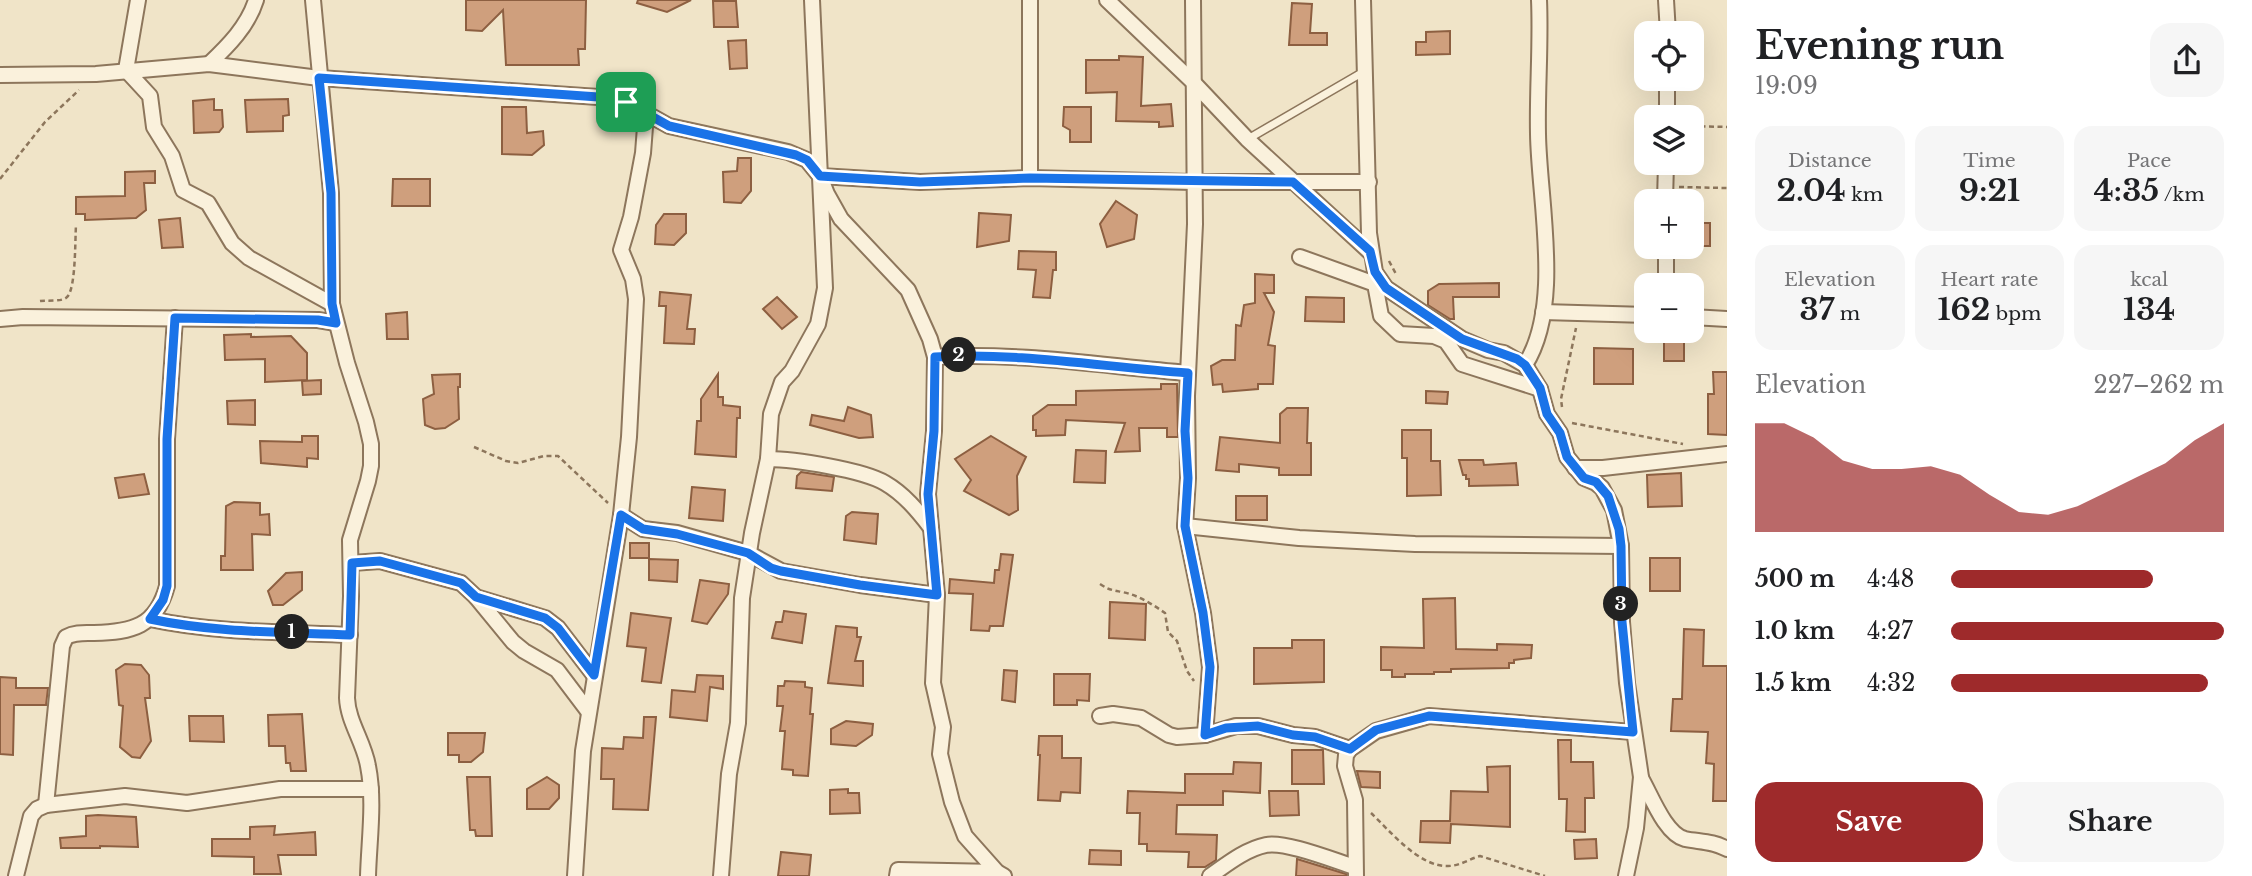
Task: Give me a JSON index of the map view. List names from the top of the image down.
{
  "page": {
    "heading": ["Evening run", "19:09"],
    "map_buttons": ["+", "−"],
    "stats": [
      ["Distance", "2.04 km"],
      ["Time", "9:21"],
      ["Pace", "4:35 /km"],
      ["Elevation", "37 m"],
      ["Heart rate", "162 bpm"],
      ["kcal", "134"]
    ],
    "pins": ["2", "3", "1"],
    "chart": ["Elevation", "227–262 m"],
    "list": [
      {
        "name": "500 m",
        "note": "4:48"
      },
      {
        "name": "1.0 km",
        "note": "4:27"
      },
      {
        "name": "1.5 km",
        "note": "4:32"
      }
    ],
    "buttons": ["Save", "Share"]
  }
}
